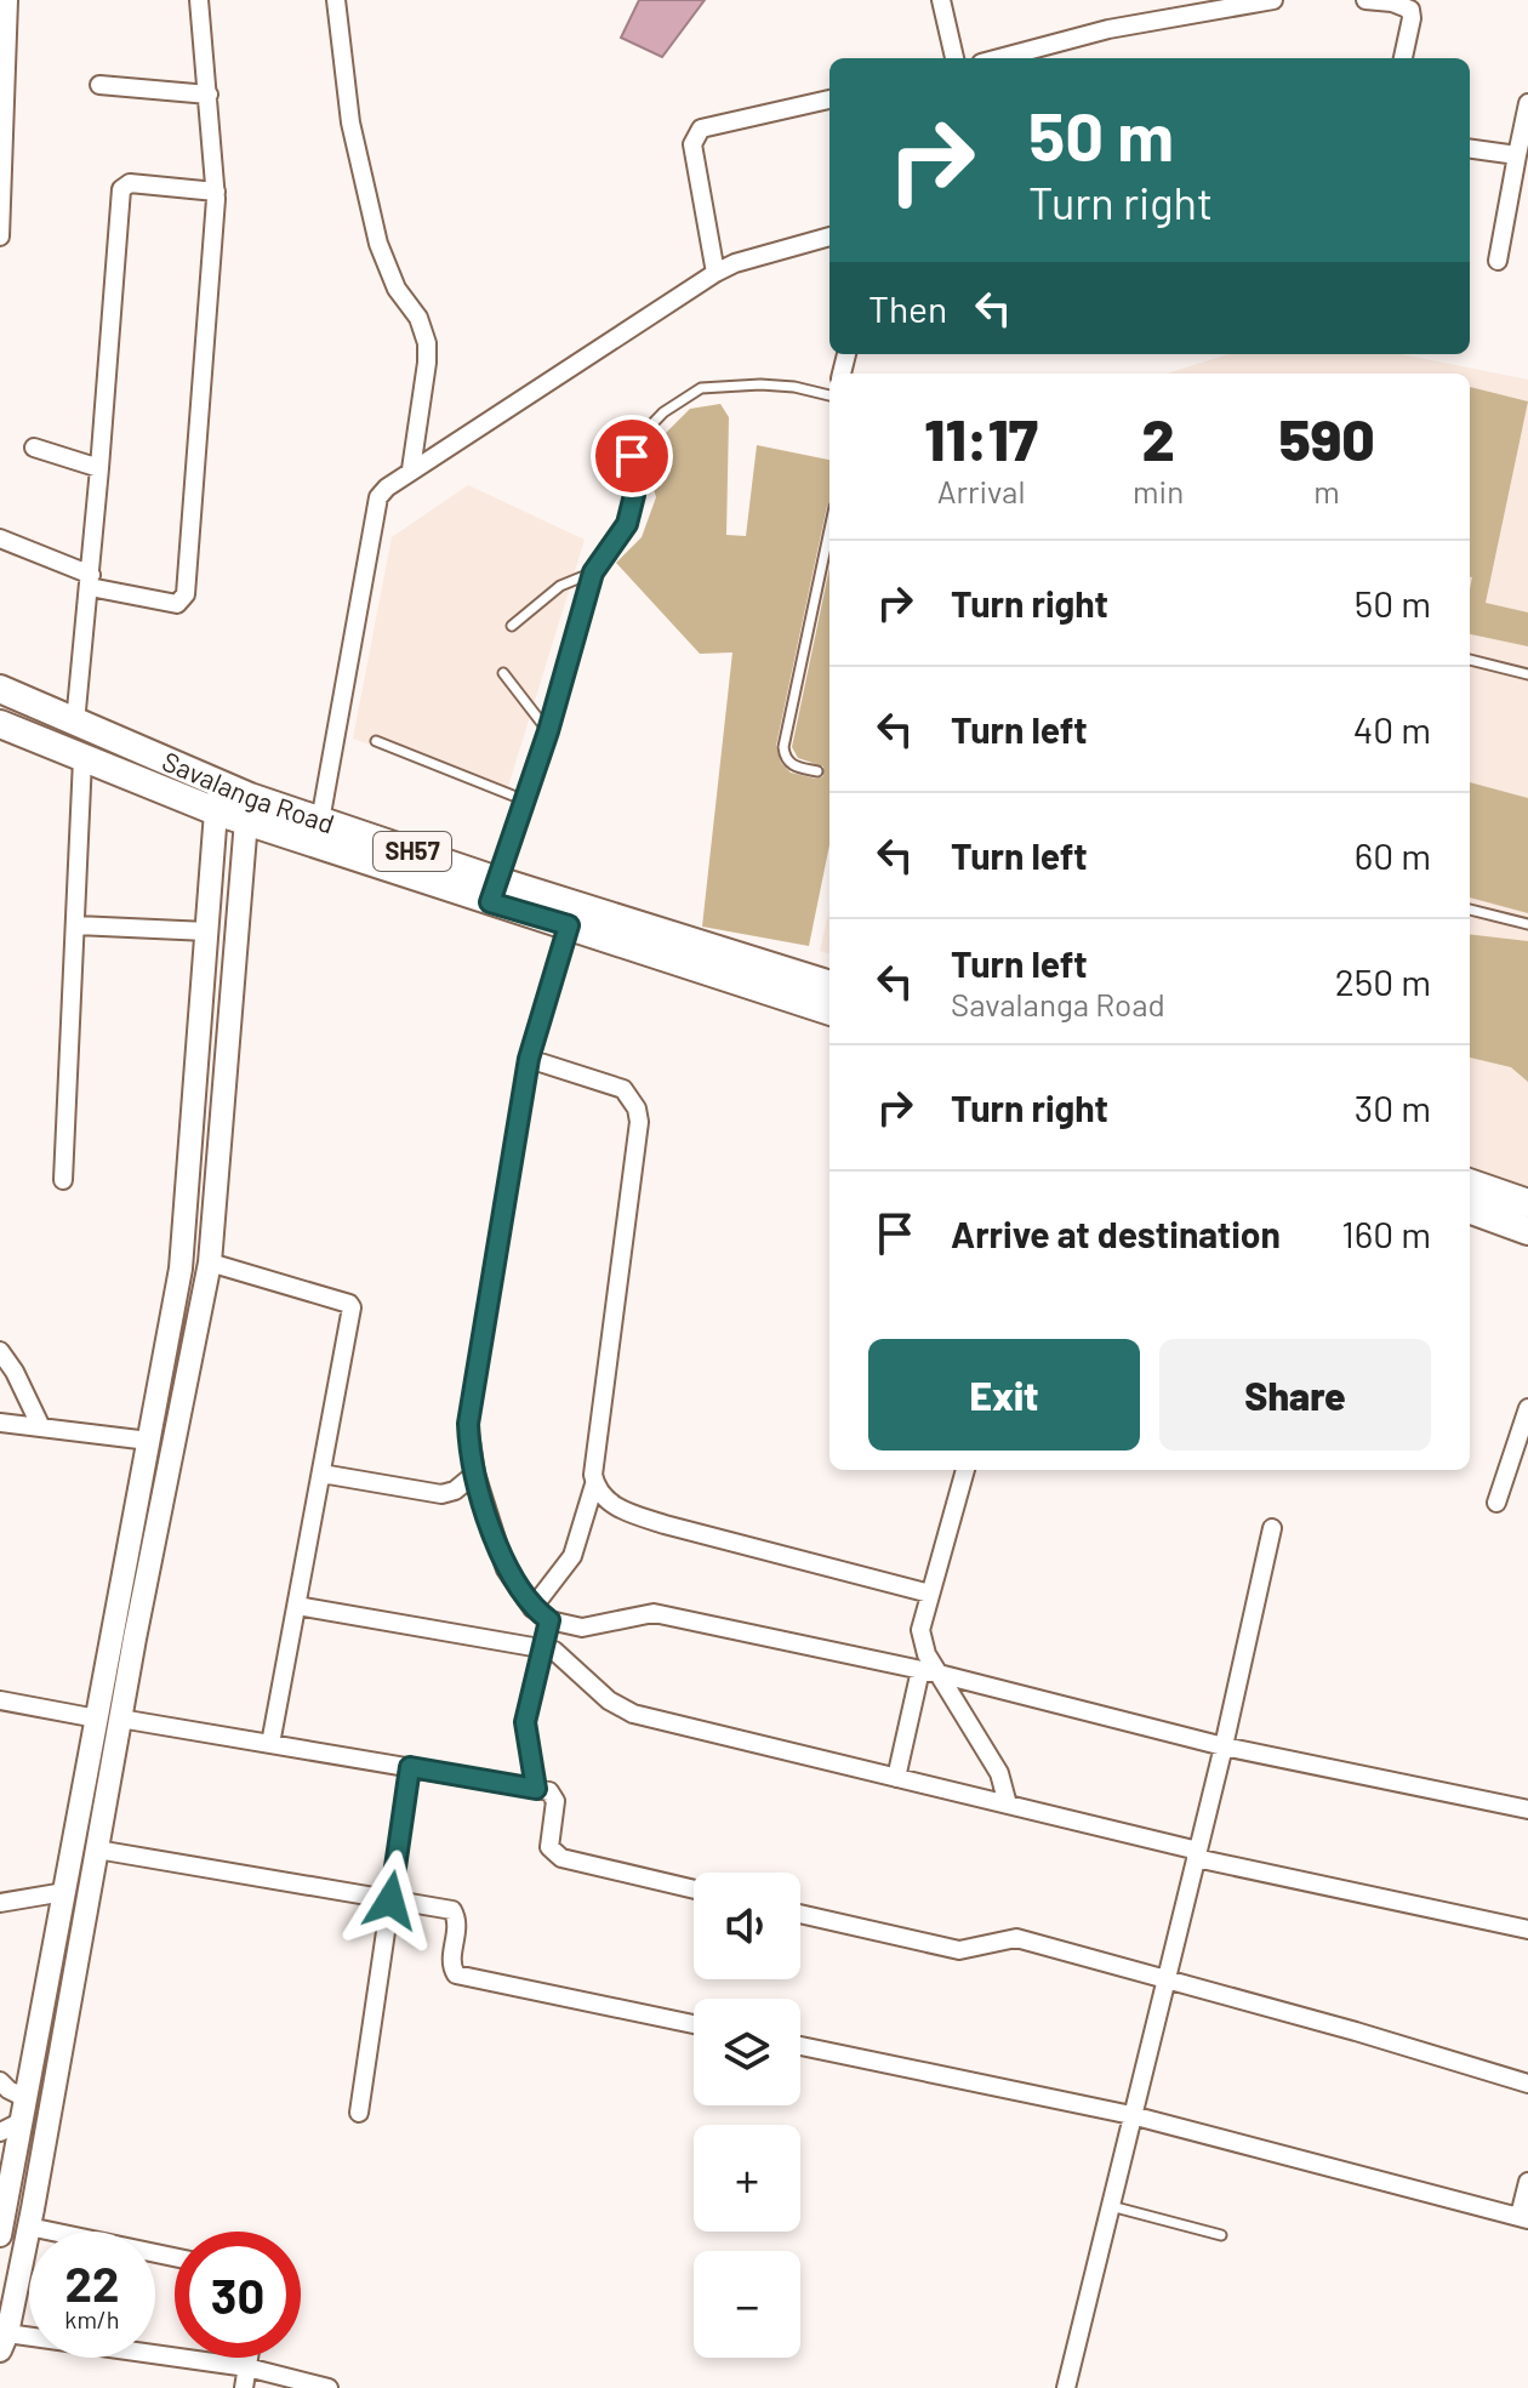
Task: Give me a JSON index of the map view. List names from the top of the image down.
{
  "streets": {
    "main road": ["Savalanga Road", "SH57"]
  },
  "page": {
    "turn": ["50 m", "Turn right"],
    "then": "Then",
    "eta": [
      "11:17",
      "Arrival",
      "2",
      "min",
      "590",
      "m"
    ],
    "list": [
      {
        "name": "Turn right",
        "value": "50 m"
      },
      {
        "name": "Turn left",
        "value": "40 m"
      },
      {
        "name": "Turn left",
        "value": "60 m"
      },
      {
        "name": "Turn left",
        "note": "Savalanga Road",
        "value": "250 m"
      },
      {
        "name": "Turn right",
        "value": "30 m"
      },
      {
        "name": "Arrive at destination",
        "value": "160 m"
      }
    ],
    "buttons": ["Exit", "Share"],
    "map_buttons": ["+", "−"],
    "speed": "22 km/h",
    "limit": "30"
  }
}
